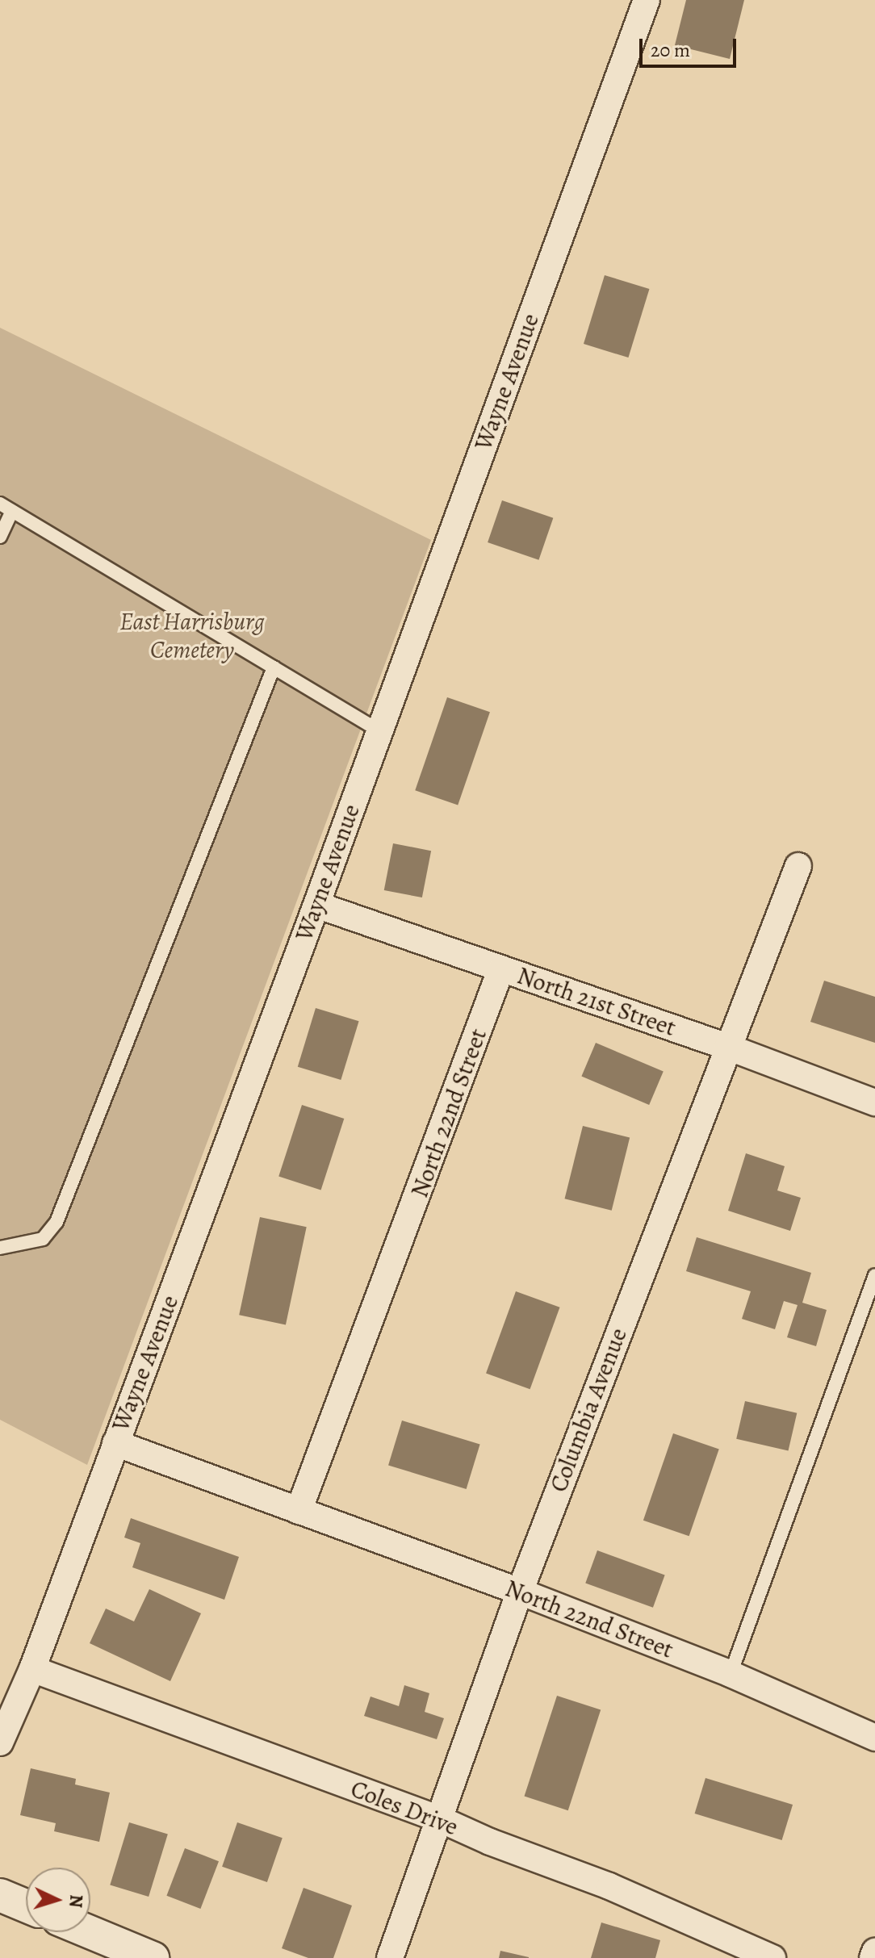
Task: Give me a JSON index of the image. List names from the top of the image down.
{
  "streets": {
    "street": [
      "Wayne Avenue",
      "North 21st Street",
      "North 22nd Street",
      "Columbia Avenue",
      "Coles Drive"
    ]
  },
  "crossings": [
    ["Wayne Avenue", "North 21st Street"],
    ["Wayne Avenue", "North 22nd Street"],
    ["Wayne Avenue", "Coles Drive"],
    ["North 21st Street", "North 22nd Street"],
    ["North 21st Street", "Columbia Avenue"],
    ["North 22nd Street", "Columbia Avenue"],
    ["Columbia Avenue", "Coles Drive"]
  ],
  "parks": ["East Harrisburg Cemetery"],
  "scale_bar": "20 m",
  "north": "right"
}
